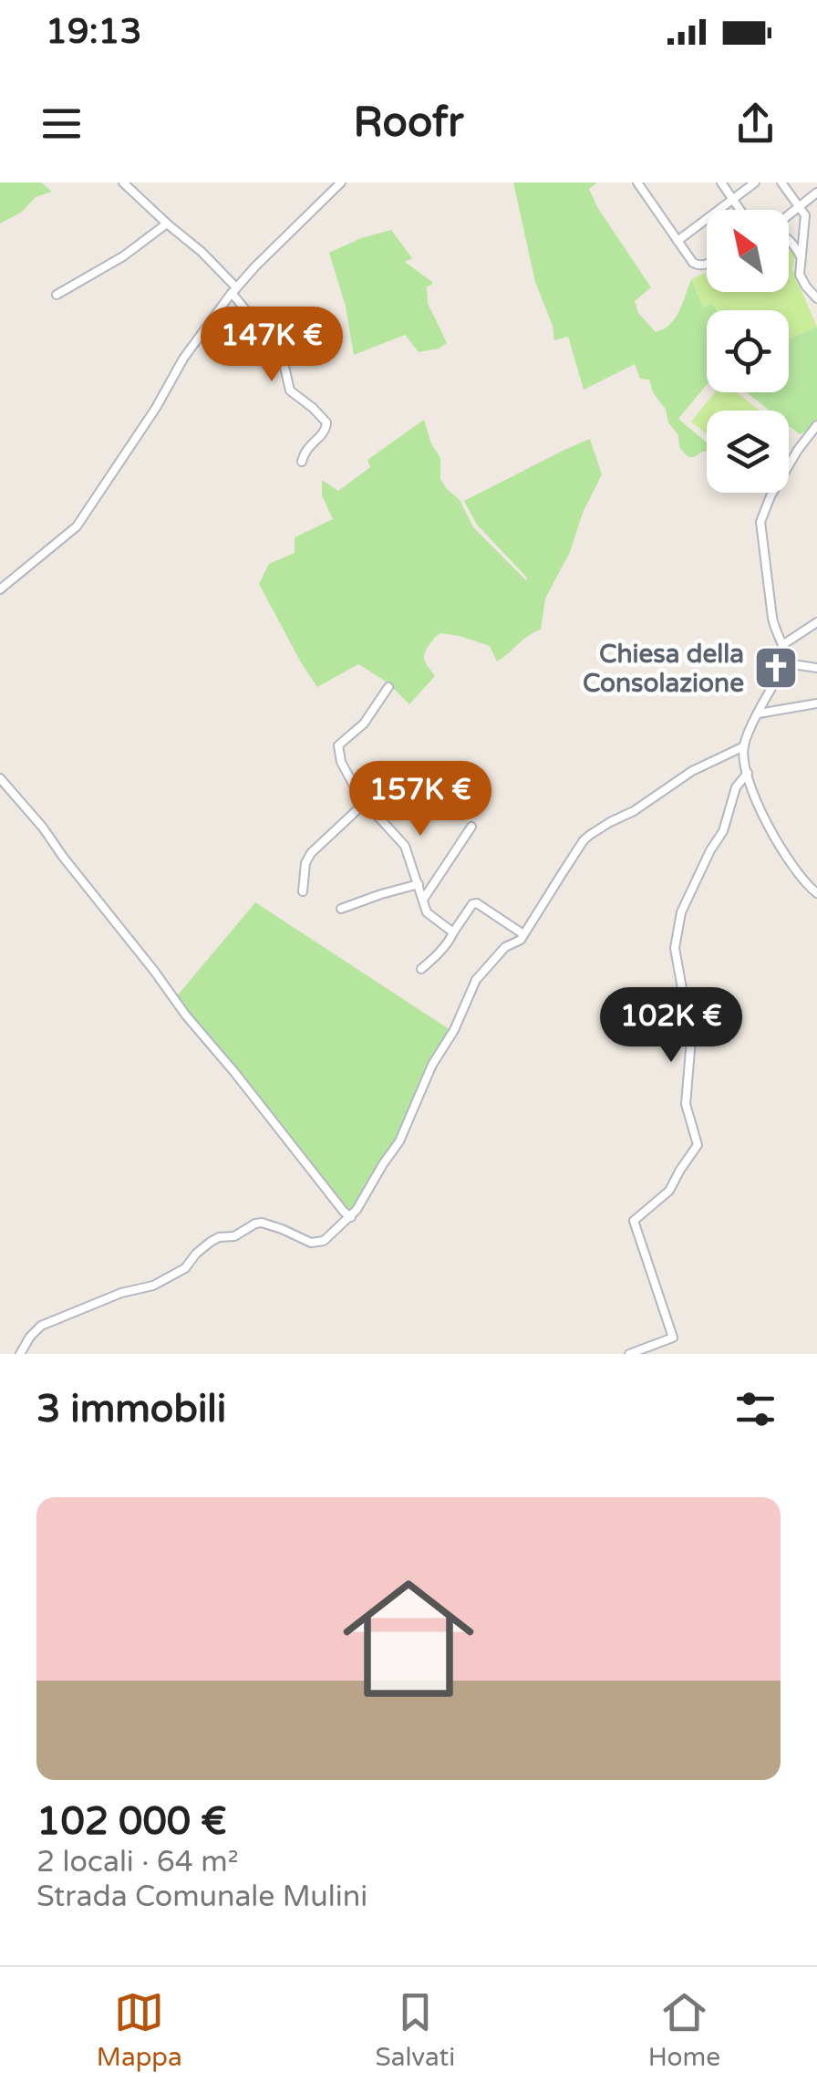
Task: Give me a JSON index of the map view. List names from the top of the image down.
{
  "places": {
    "church": ["Chiesa della Consolazione"]
  },
  "north": "top left",
  "page": {
    "status": "19:13",
    "header": "Roofr",
    "price": ["147K €", "157K €", "102K €"],
    "heading": "3 immobili",
    "list": [
      {
        "name": "102 000 €",
        "note": "2 locali · 64 m² · Strada Comunale Mulini"
      }
    ],
    "tabs": ["Mappa", "Salvati", "Home"]
  }
}
